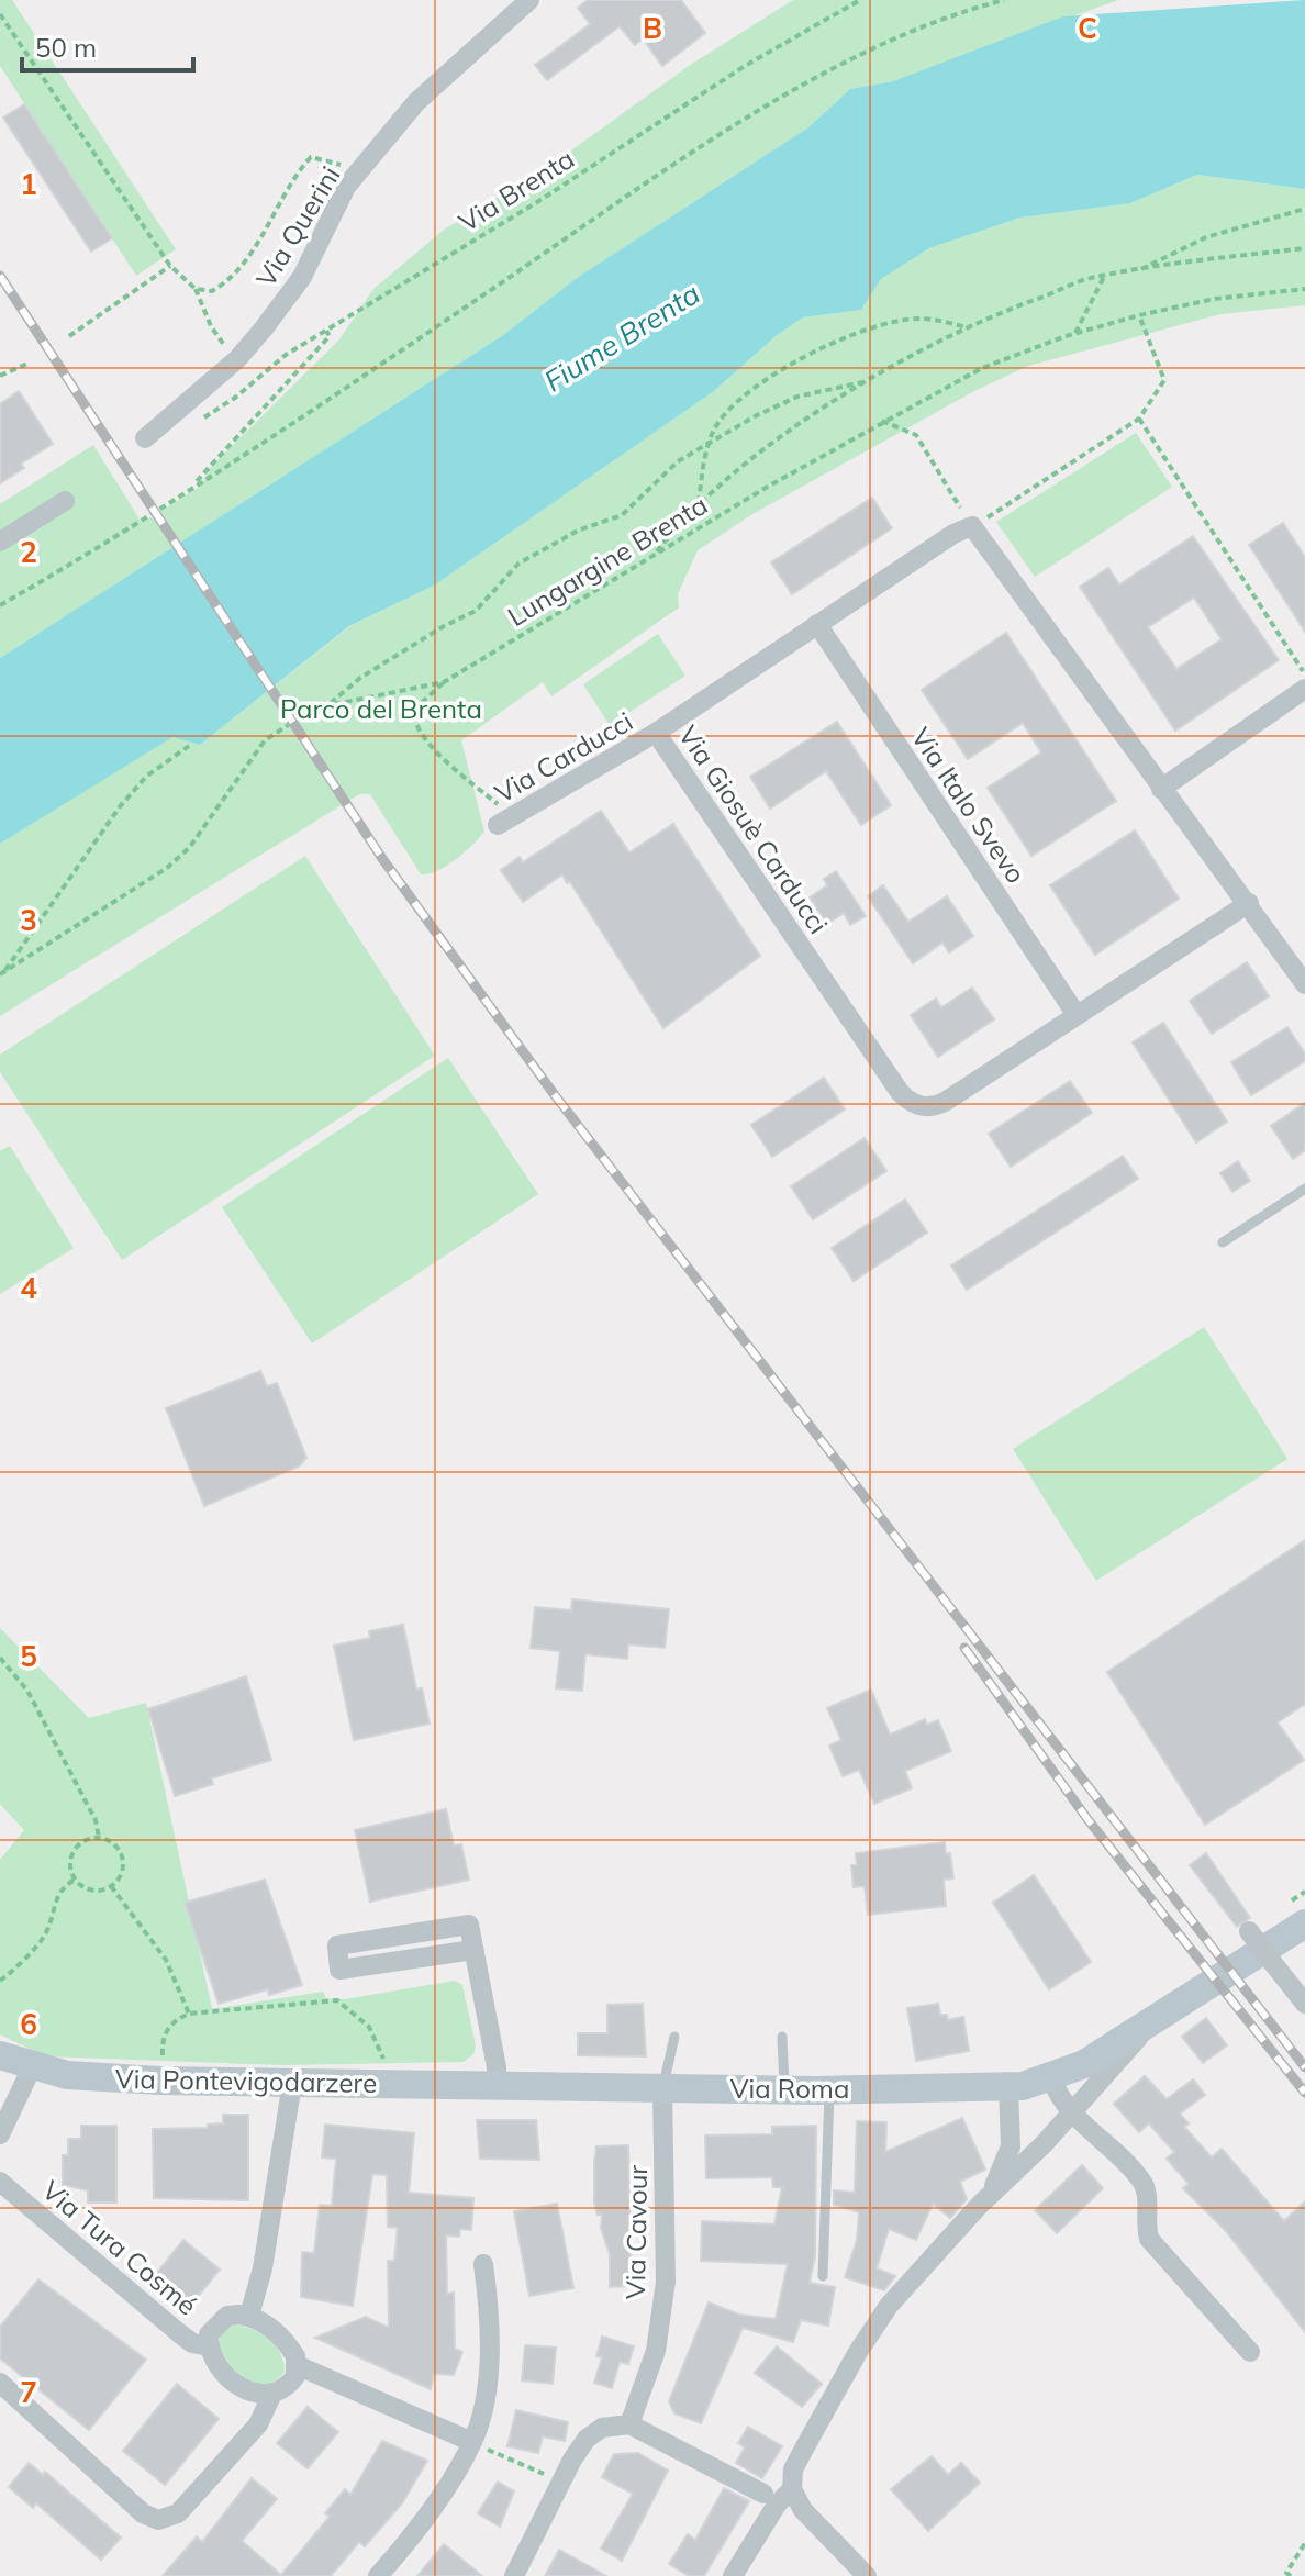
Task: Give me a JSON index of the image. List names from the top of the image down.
{
  "streets": {
    "main road": ["Via Pontevigodarzere", "Via Roma"],
    "street": [
      "Via Querini",
      "Via Carducci",
      "Via Italo Svevo",
      "Via Giosuè Carducci",
      "Via Cavour",
      "Via Tura Cosmé"
    ],
    "path": ["Via Brenta", "Lungargine Brenta"]
  },
  "crossings": [
    ["Via Carducci", "Via Giosuè Carducci"],
    ["Via Italo Svevo", "Via Giosuè Carducci"],
    ["Via Pontevigodarzere", "Via Roma"],
    ["Via Roma", "Via Cavour"]
  ],
  "water": ["Fiume Brenta"],
  "parks": ["Parco del Brenta"],
  "scale_bar": "50 m",
  "grid": {
    "columns": ["B", "C"],
    "rows": [
      "1",
      "2",
      "3",
      "4",
      "5",
      "6",
      "7"
    ]
  }
}
